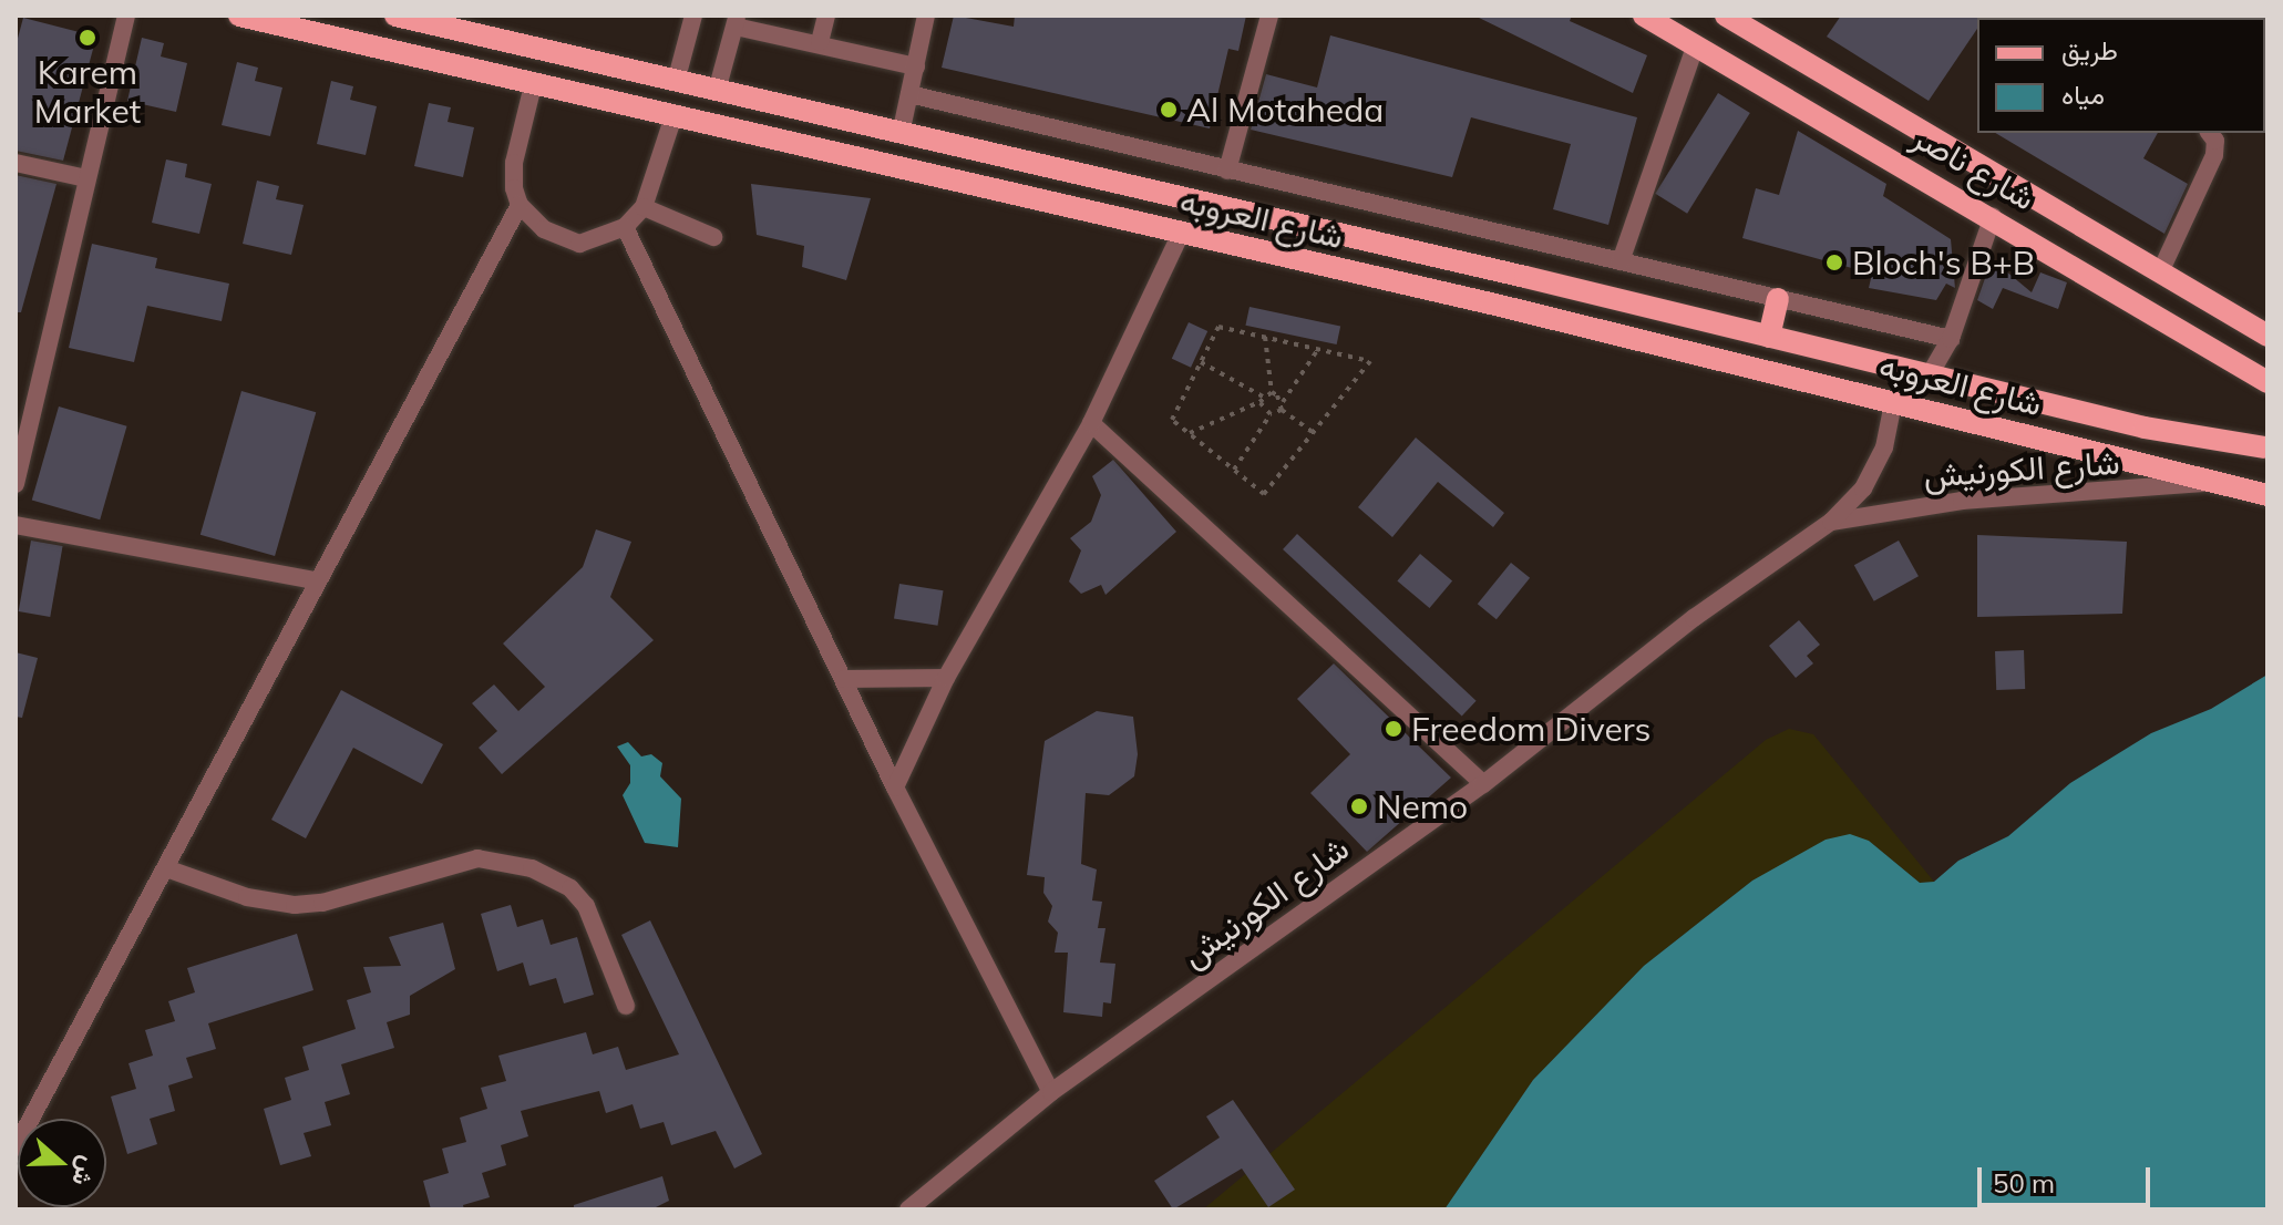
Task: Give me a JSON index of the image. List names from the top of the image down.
{
  "streets": {
    "main road": ["شارع ناصر", "شارع العروبه"],
    "street": ["شارع الكورنيش"]
  },
  "crossings": [
    ["شارع العروبه", "شارع الكورنيش"]
  ],
  "places": [
    "Karem Market",
    "Al Motaheda",
    "Bloch's B+B",
    "Freedom Divers",
    "Nemo"
  ],
  "legend": ["طريق", "مياه"],
  "scale_bar": "50 m",
  "north": "right"
}
